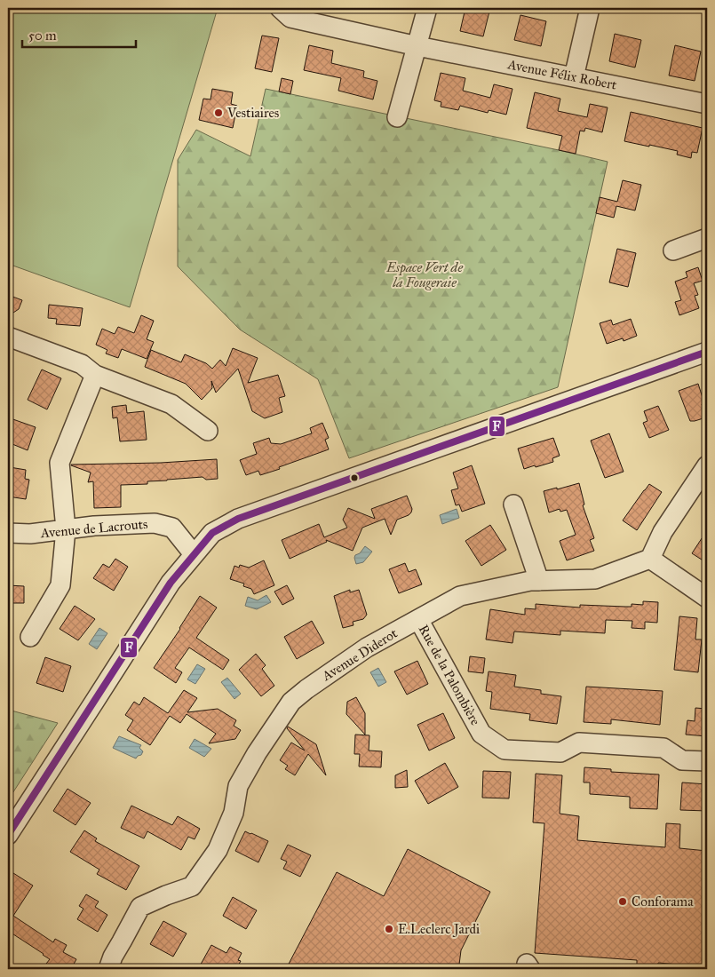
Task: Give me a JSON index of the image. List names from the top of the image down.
{
  "streets": {
    "street": [
      "Avenue Félix Robert",
      "Avenue de Lacrouts",
      "Avenue Diderot",
      "Rue de la Palombière"
    ]
  },
  "crossings": [
    ["Avenue Diderot", "Rue de la Palombière"]
  ],
  "parks": ["Espace Vert de la Fougeraie"],
  "places": ["Vestiaires", "Conforama", "E.Leclerc Jardi"],
  "lines": ["transit line F"],
  "scale_bar": "50 m"
}
